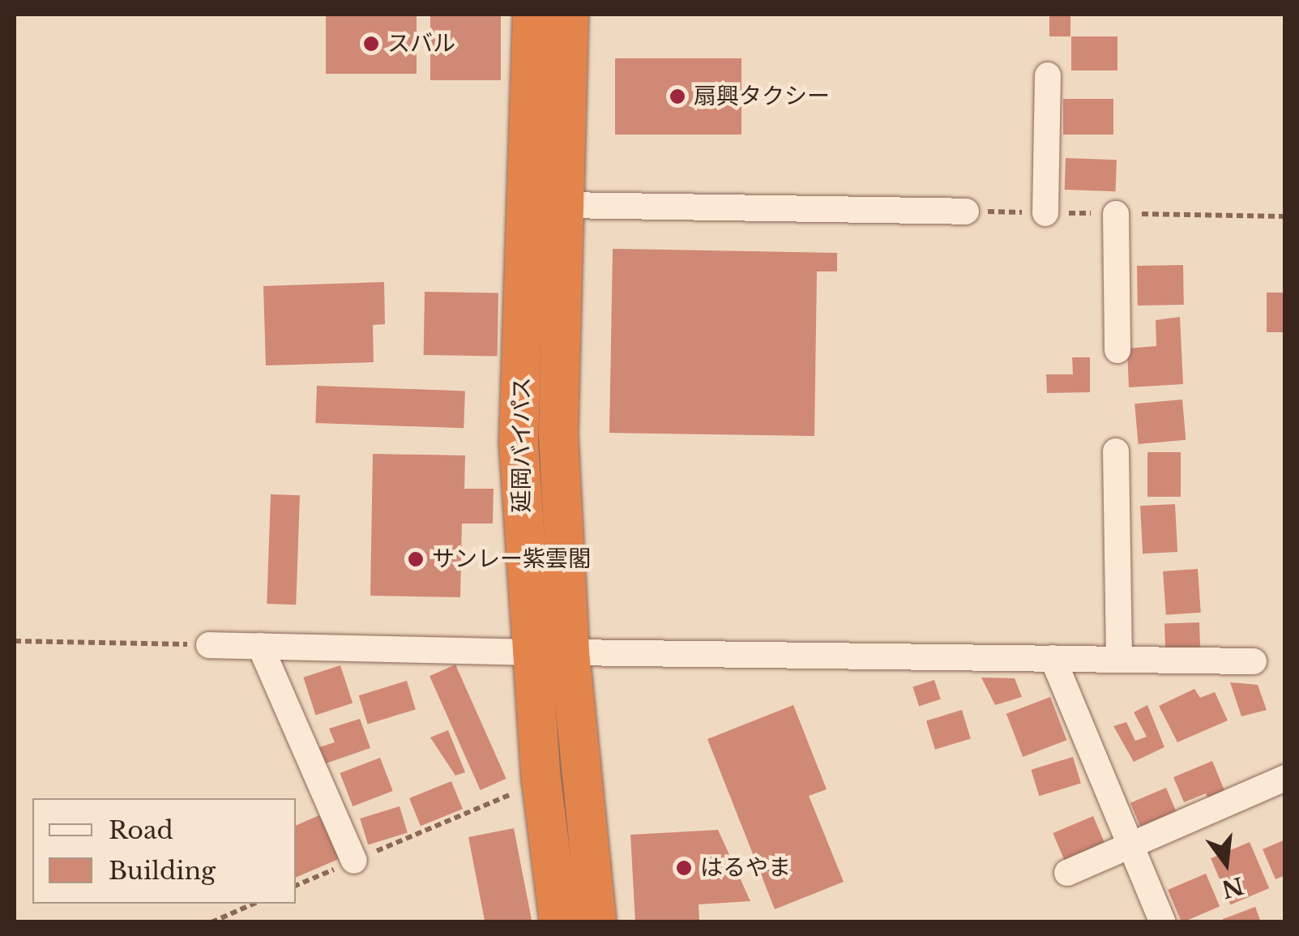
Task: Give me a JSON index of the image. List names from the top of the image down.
{
  "streets": {
    "highway": ["延岡バイパス"]
  },
  "places": [
    "スバル",
    "扇興タクシー",
    "サンレー紫雲閣",
    "はるやま"
  ],
  "legend": ["Road", "Building"],
  "north": "bottom"
}
